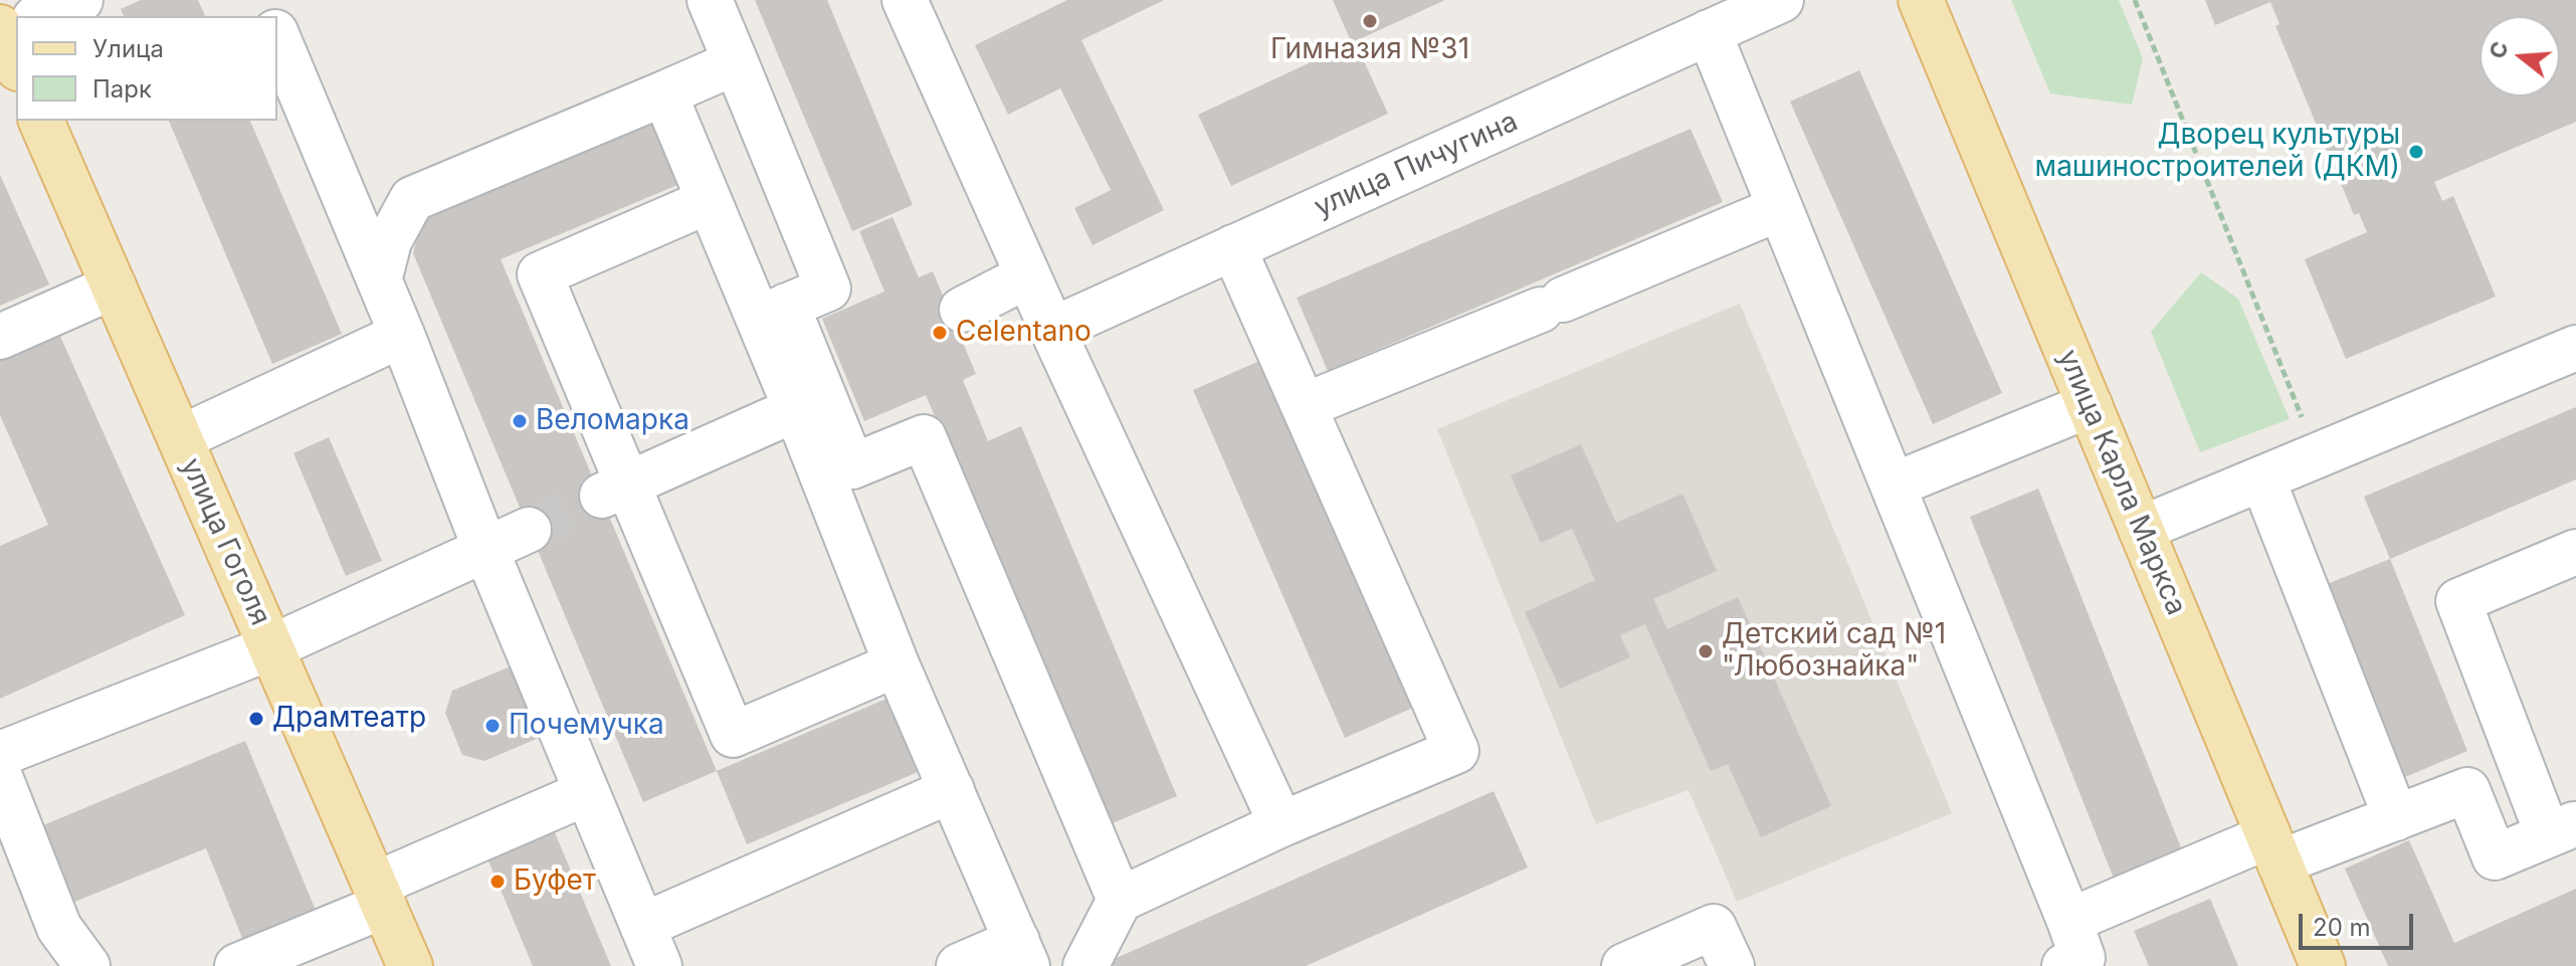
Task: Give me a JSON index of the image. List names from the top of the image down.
{
  "streets": {
    "main road": ["улица Карла Маркса", "улица Гоголя"],
    "street": ["улица Пичугина"]
  },
  "places": [
    "Гимназия №31",
    "Дворец культуры машиностроителей (ДКМ)",
    "Celentano",
    "Веломарка",
    "Детский cад №1 \"Любознайка\"",
    "Драмтеатр",
    "Почемучка",
    "Буфет"
  ],
  "legend": ["Улица", "Парк"],
  "scale_bar": "20 m",
  "north": "left"
}
